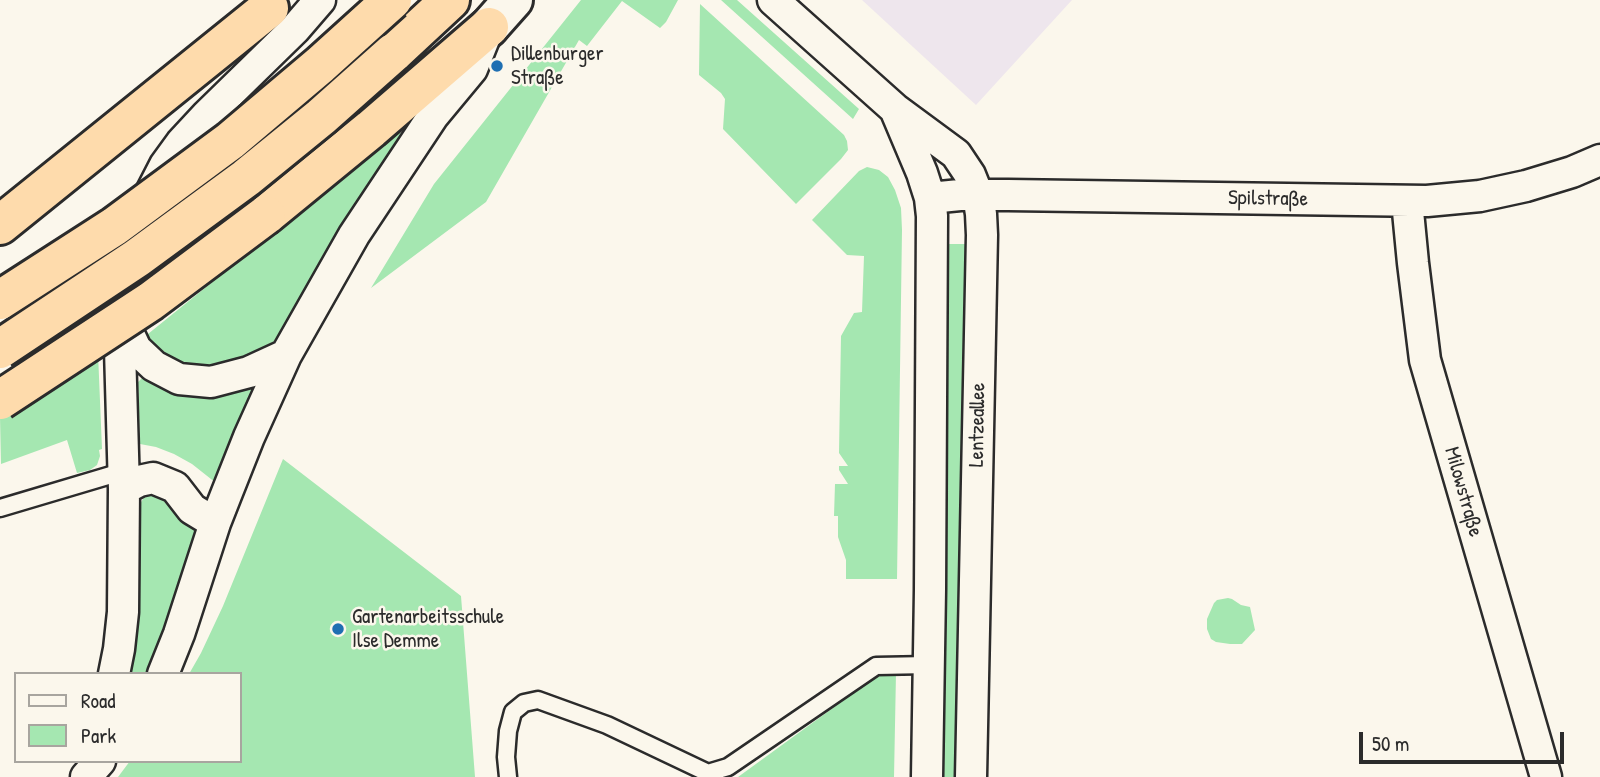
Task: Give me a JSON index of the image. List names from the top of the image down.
{
  "streets": {
    "street": ["Spilstraße", "Lentzeallee", "Milowstraße"]
  },
  "crossings": [
    ["Spilstraße", "Lentzeallee"],
    ["Spilstraße", "Milowstraße"]
  ],
  "places": ["Dillenburger Straße", "Gartenarbeitsschule Ilse Demme"],
  "legend": ["Road", "Park"],
  "scale_bar": "50 m"
}
